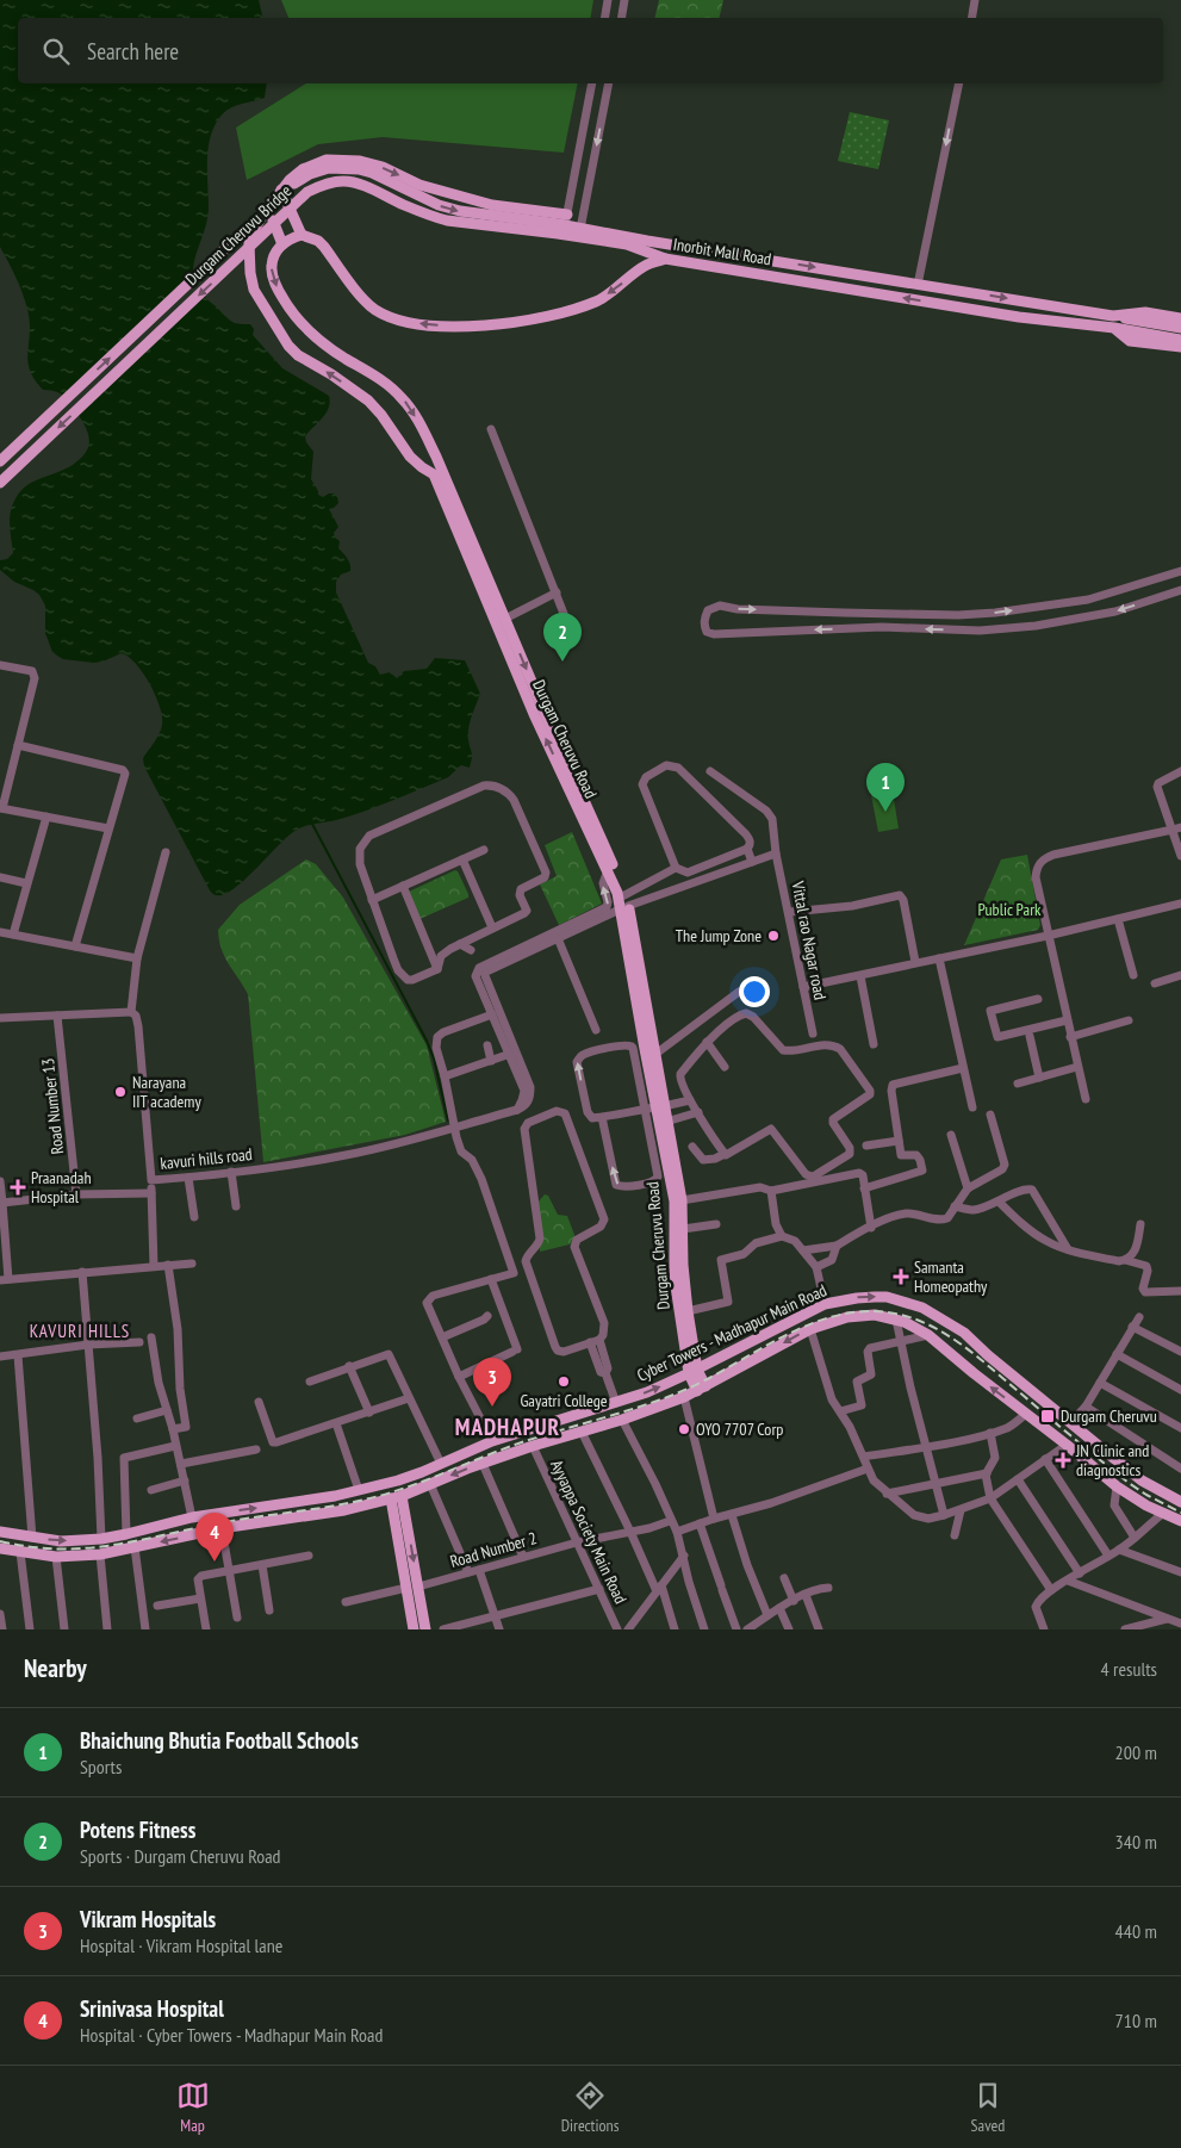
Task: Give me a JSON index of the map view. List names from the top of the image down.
{
  "streets": {
    "main road": [
      "Durgam Cheruvu Bridge",
      "Inorbit Mall Road",
      "Durgam Cheruvu Road",
      "Cyber Towers - Madhapur Main Road"
    ],
    "street": [
      "Vittal rao Nagar road",
      "Road Number 13",
      "kavuri hills road",
      "Ayyappa Society Main Road",
      "Road Number 2"
    ]
  },
  "crossings": [
    ["Durgam Cheruvu Bridge", "Inorbit Mall Road"],
    ["Durgam Cheruvu Road", "Cyber Towers - Madhapur Main Road"],
    ["Road Number 13", "kavuri hills road"],
    ["Cyber Towers - Madhapur Main Road", "Ayyappa Society Main Road"],
    ["Ayyappa Society Main Road", "Road Number 2"]
  ],
  "districts": ["KAVURI HILLS", "MADHAPUR"],
  "parks": ["Public Park"],
  "places": {
    "other": [
      "The Jump Zone",
      "Narayana IIT academy",
      "Gayatri College",
      "OYO 7707 Corp"
    ],
    "health": ["Praanadah Hospital", "Samanta Homeopathy", "JN Clinic and diagnostics"],
    "transit": ["Durgam Cheruvu"]
  },
  "page": {
    "search": "Search here",
    "pins": [
      "2",
      "1",
      "3",
      "4"
    ],
    "heading": ["Nearby", "4 results"],
    "list": [
      {
        "mark": "1",
        "name": "Bhaichung Bhutia Football Schools",
        "note": "Sports",
        "value": "200 m"
      },
      {
        "mark": "2",
        "name": "Potens Fitness",
        "note": "Sports · Durgam Cheruvu Road",
        "value": "340 m"
      },
      {
        "mark": "3",
        "name": "Vikram Hospitals",
        "note": "Hospital · Vikram Hospital lane",
        "value": "440 m"
      },
      {
        "mark": "4",
        "name": "Srinivasa Hospital",
        "note": "Hospital · Cyber Towers - Madhapur Main Road",
        "value": "710 m"
      }
    ],
    "nav": ["Map", "Directions", "Saved"]
  }
}
